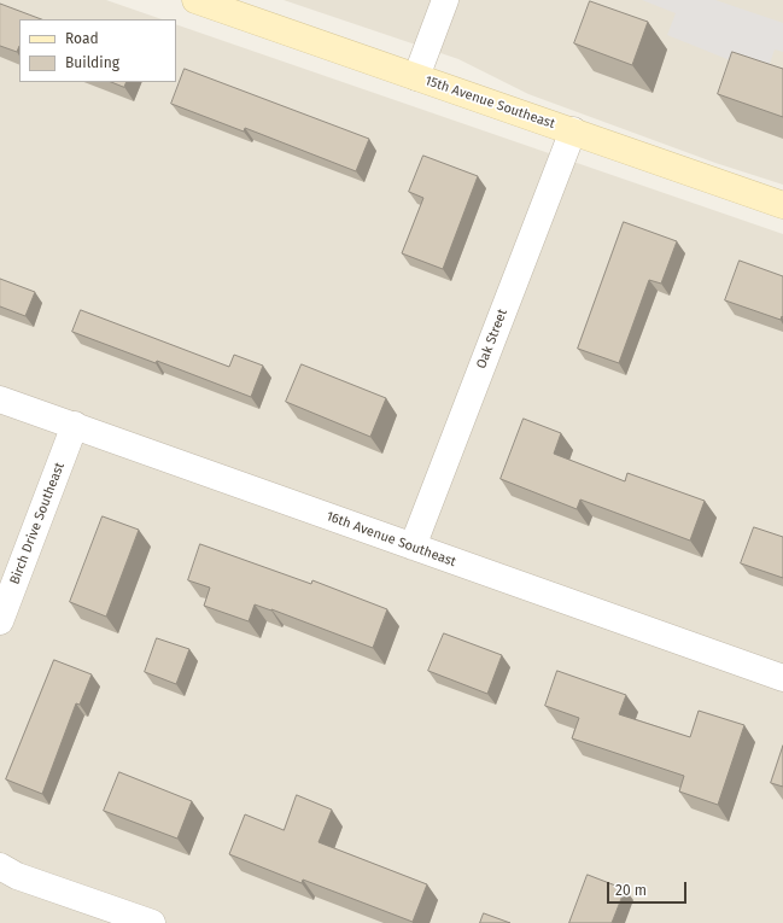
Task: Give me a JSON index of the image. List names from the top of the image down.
{
  "streets": {
    "street": [
      "15th Avenue Southeast",
      "Oak Street",
      "Birch Drive Southeast",
      "16th Avenue Southeast"
    ]
  },
  "crossings": [
    ["15th Avenue Southeast", "Oak Street"],
    ["Oak Street", "16th Avenue Southeast"],
    ["Birch Drive Southeast", "16th Avenue Southeast"]
  ],
  "legend": ["Road", "Building"],
  "scale_bar": "20 m"
}
